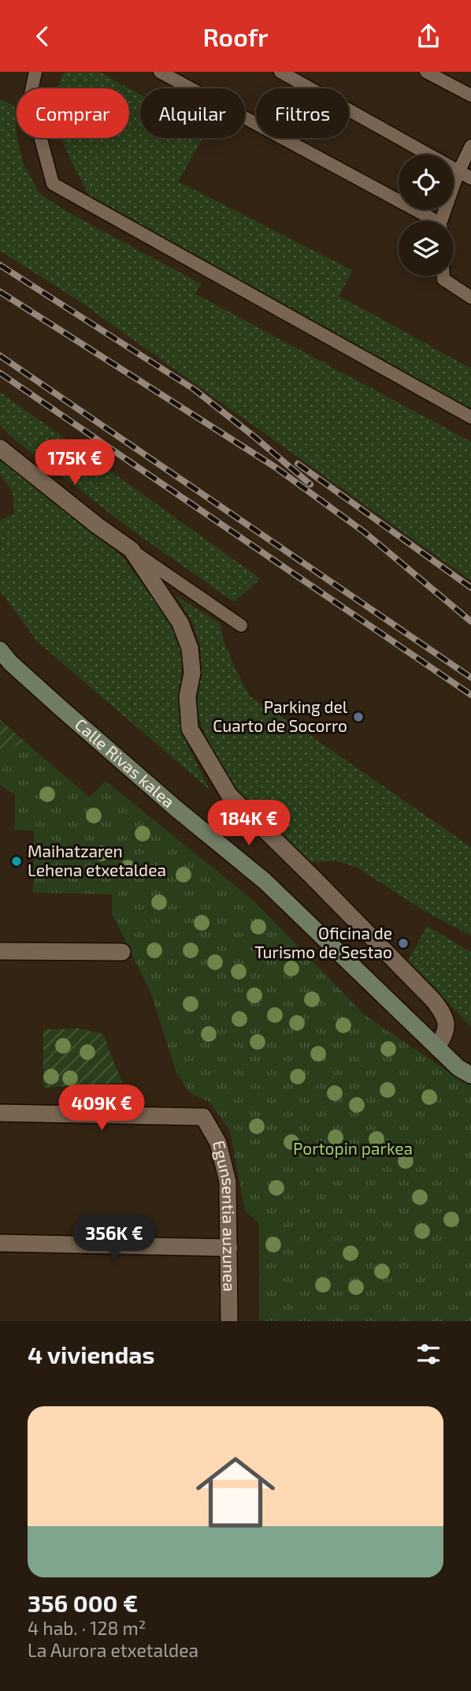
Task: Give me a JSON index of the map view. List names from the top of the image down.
{
  "streets": {
    "street": ["Calle Rivas kalea", "Egunsentia auzunea"]
  },
  "parks": ["Portopin parkea"],
  "places": ["Parking del Cuarto de Socorro", "Maihatzaren Lehena etxetaldea", "Oficina de Turismo de Sestao"],
  "page": {
    "header": "Roofr",
    "chip": ["Comprar", "Alquilar", "Filtros"],
    "price": [
      "175K €",
      "184K €",
      "409K €",
      "356K €"
    ],
    "heading": "4 viviendas",
    "list": [
      {
        "name": "356 000 €",
        "note": "4 hab. · 128 m² · La Aurora etxetaldea"
      }
    ]
  }
}
